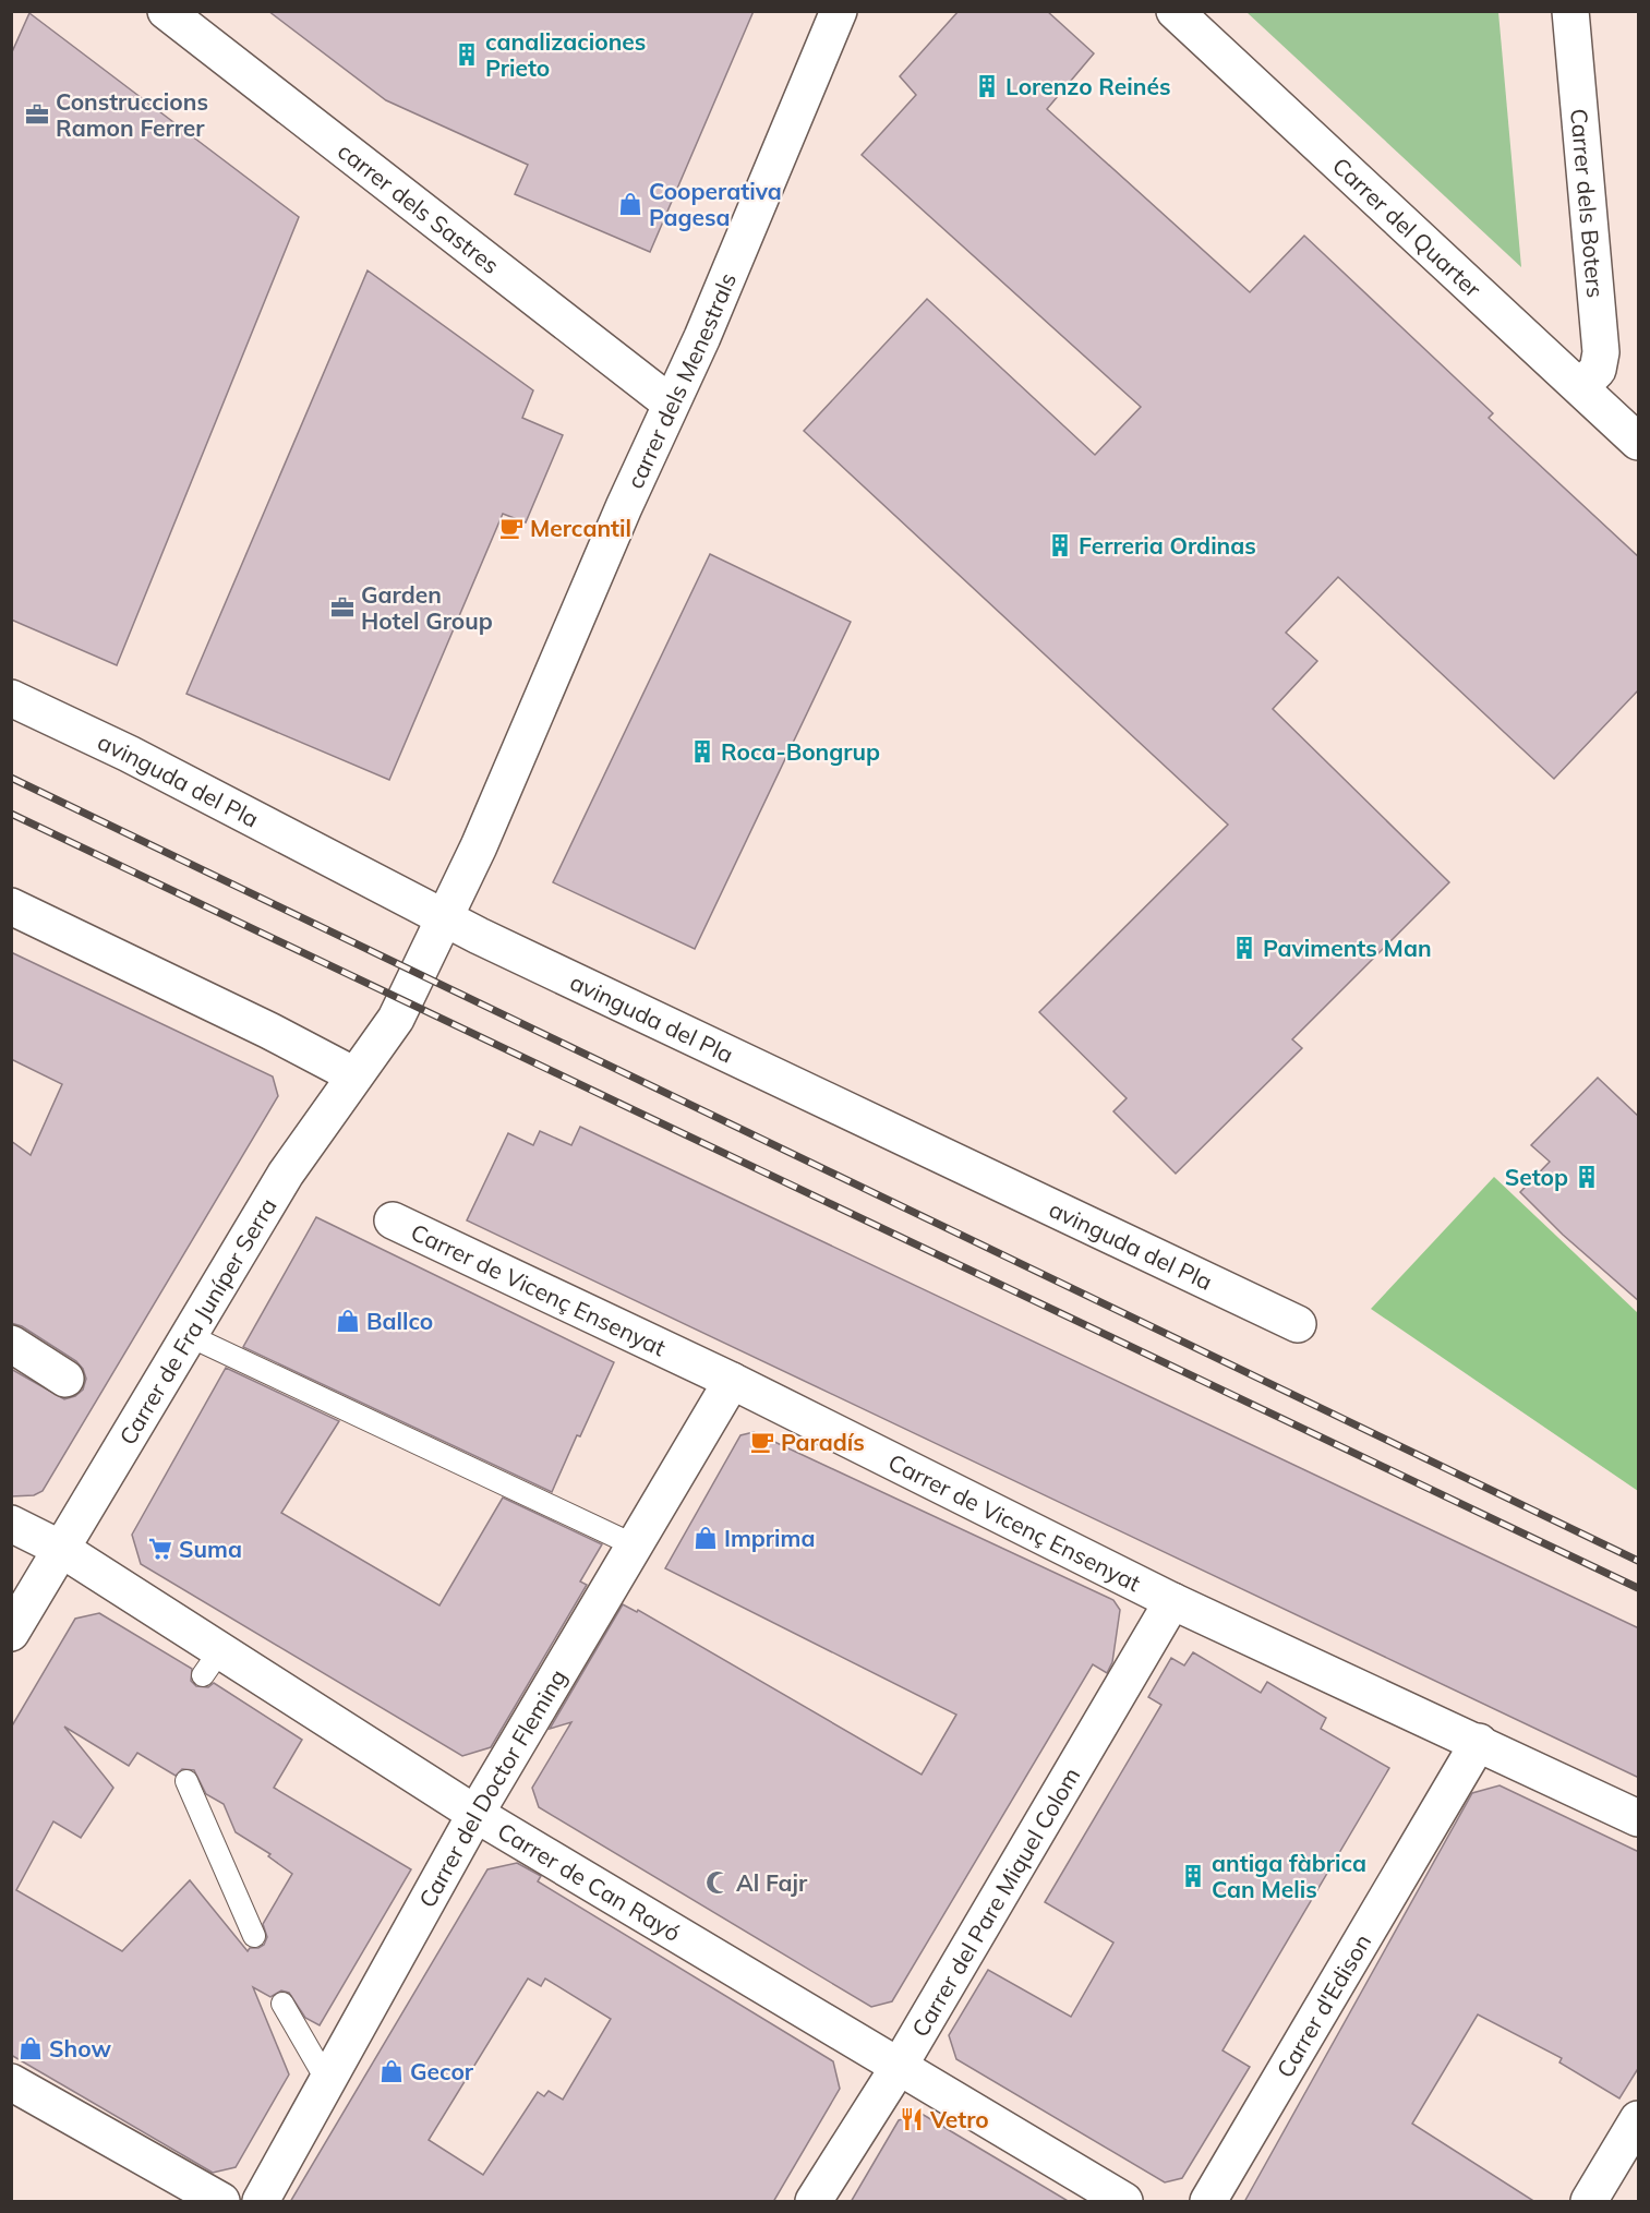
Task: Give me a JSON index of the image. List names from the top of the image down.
{
  "streets": {
    "street": [
      "Carrer dels Boters",
      "carrer dels Sastres",
      "Carrer del Quarter",
      "carrer dels Menestrals",
      "avinguda del Pla",
      "Carrer de Vicenç Ensenyat",
      "Carrer de Fra Juníper Serra",
      "Carrer del Doctor Fleming",
      "Carrer de Can Rayó",
      "Carrer del Pare Miquel Colom",
      "Carrer d'Edison"
    ]
  },
  "crossings": [
    ["Carrer dels Boters", "Carrer del Quarter"],
    ["carrer dels Sastres", "carrer dels Menestrals"],
    ["carrer dels Menestrals", "avinguda del Pla"],
    ["carrer dels Menestrals", "Carrer de Fra Juníper Serra"],
    ["Carrer de Vicenç Ensenyat", "Carrer del Doctor Fleming"],
    ["Carrer de Vicenç Ensenyat", "Carrer del Pare Miquel Colom"],
    ["Carrer de Vicenç Ensenyat", "Carrer d'Edison"],
    ["Carrer de Fra Juníper Serra", "Carrer de Can Rayó"],
    ["Carrer del Doctor Fleming", "Carrer de Can Rayó"],
    ["Carrer de Can Rayó", "Carrer del Pare Miquel Colom"]
  ],
  "places": {
    "building": [
      "canalizaciones Prieto",
      "Lorenzo Reinés",
      "Ferreria Ordinas",
      "Roca-Bongrup",
      "Paviments Man",
      "Setop",
      "antiga fàbrica Can Melis"
    ],
    "office": ["Construccions Ramon Ferrer", "Garden Hotel Group"],
    "shop": [
      "Cooperativa Pagesa",
      "Ballco",
      "Imprima",
      "Show",
      "Gecor"
    ],
    "cafe": ["Mercantil", "Paradís"],
    "supermarket": ["Suma"],
    "mosque": ["Al Fajr"],
    "restaurant": ["Vetro"]
  }
}
